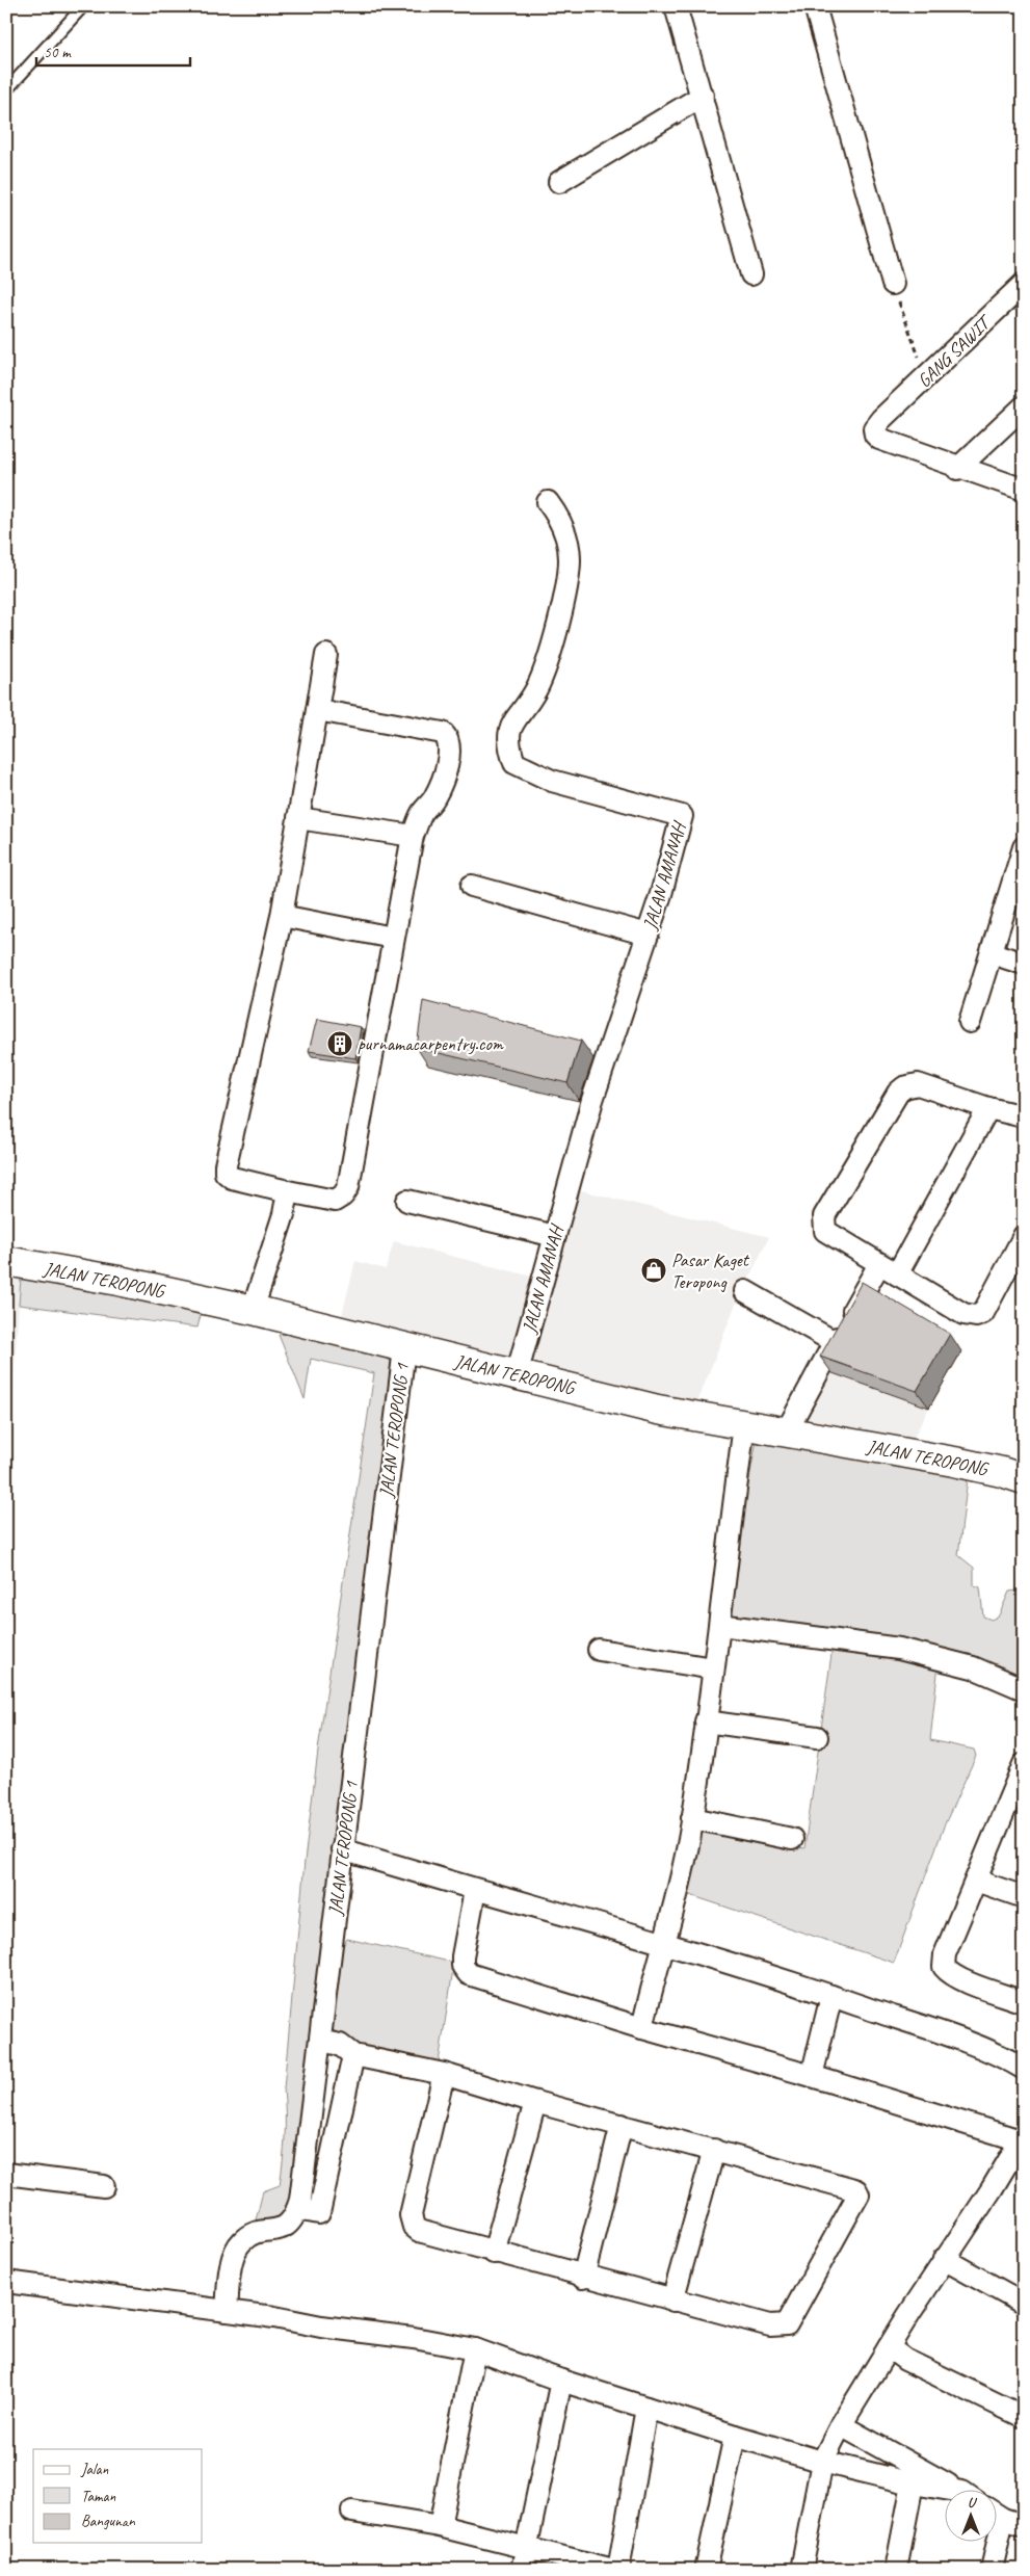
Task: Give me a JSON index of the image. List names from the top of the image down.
{
  "streets": {
    "main road": ["JALAN TEROPONG"],
    "street": ["GANG SAWIT", "JALAN AMANAH", "JALAN TEROPONG 1"]
  },
  "crossings": [
    ["JALAN AMANAH", "JALAN TEROPONG"],
    ["JALAN TEROPONG", "JALAN TEROPONG 1"]
  ],
  "places": {
    "building": ["purnamacarpentry.com"],
    "shop": ["Pasar Kaget Teropong"]
  },
  "legend": ["Jalan", "Taman", "Bangunan"],
  "scale_bar": "50 m",
  "north": "top"
}
